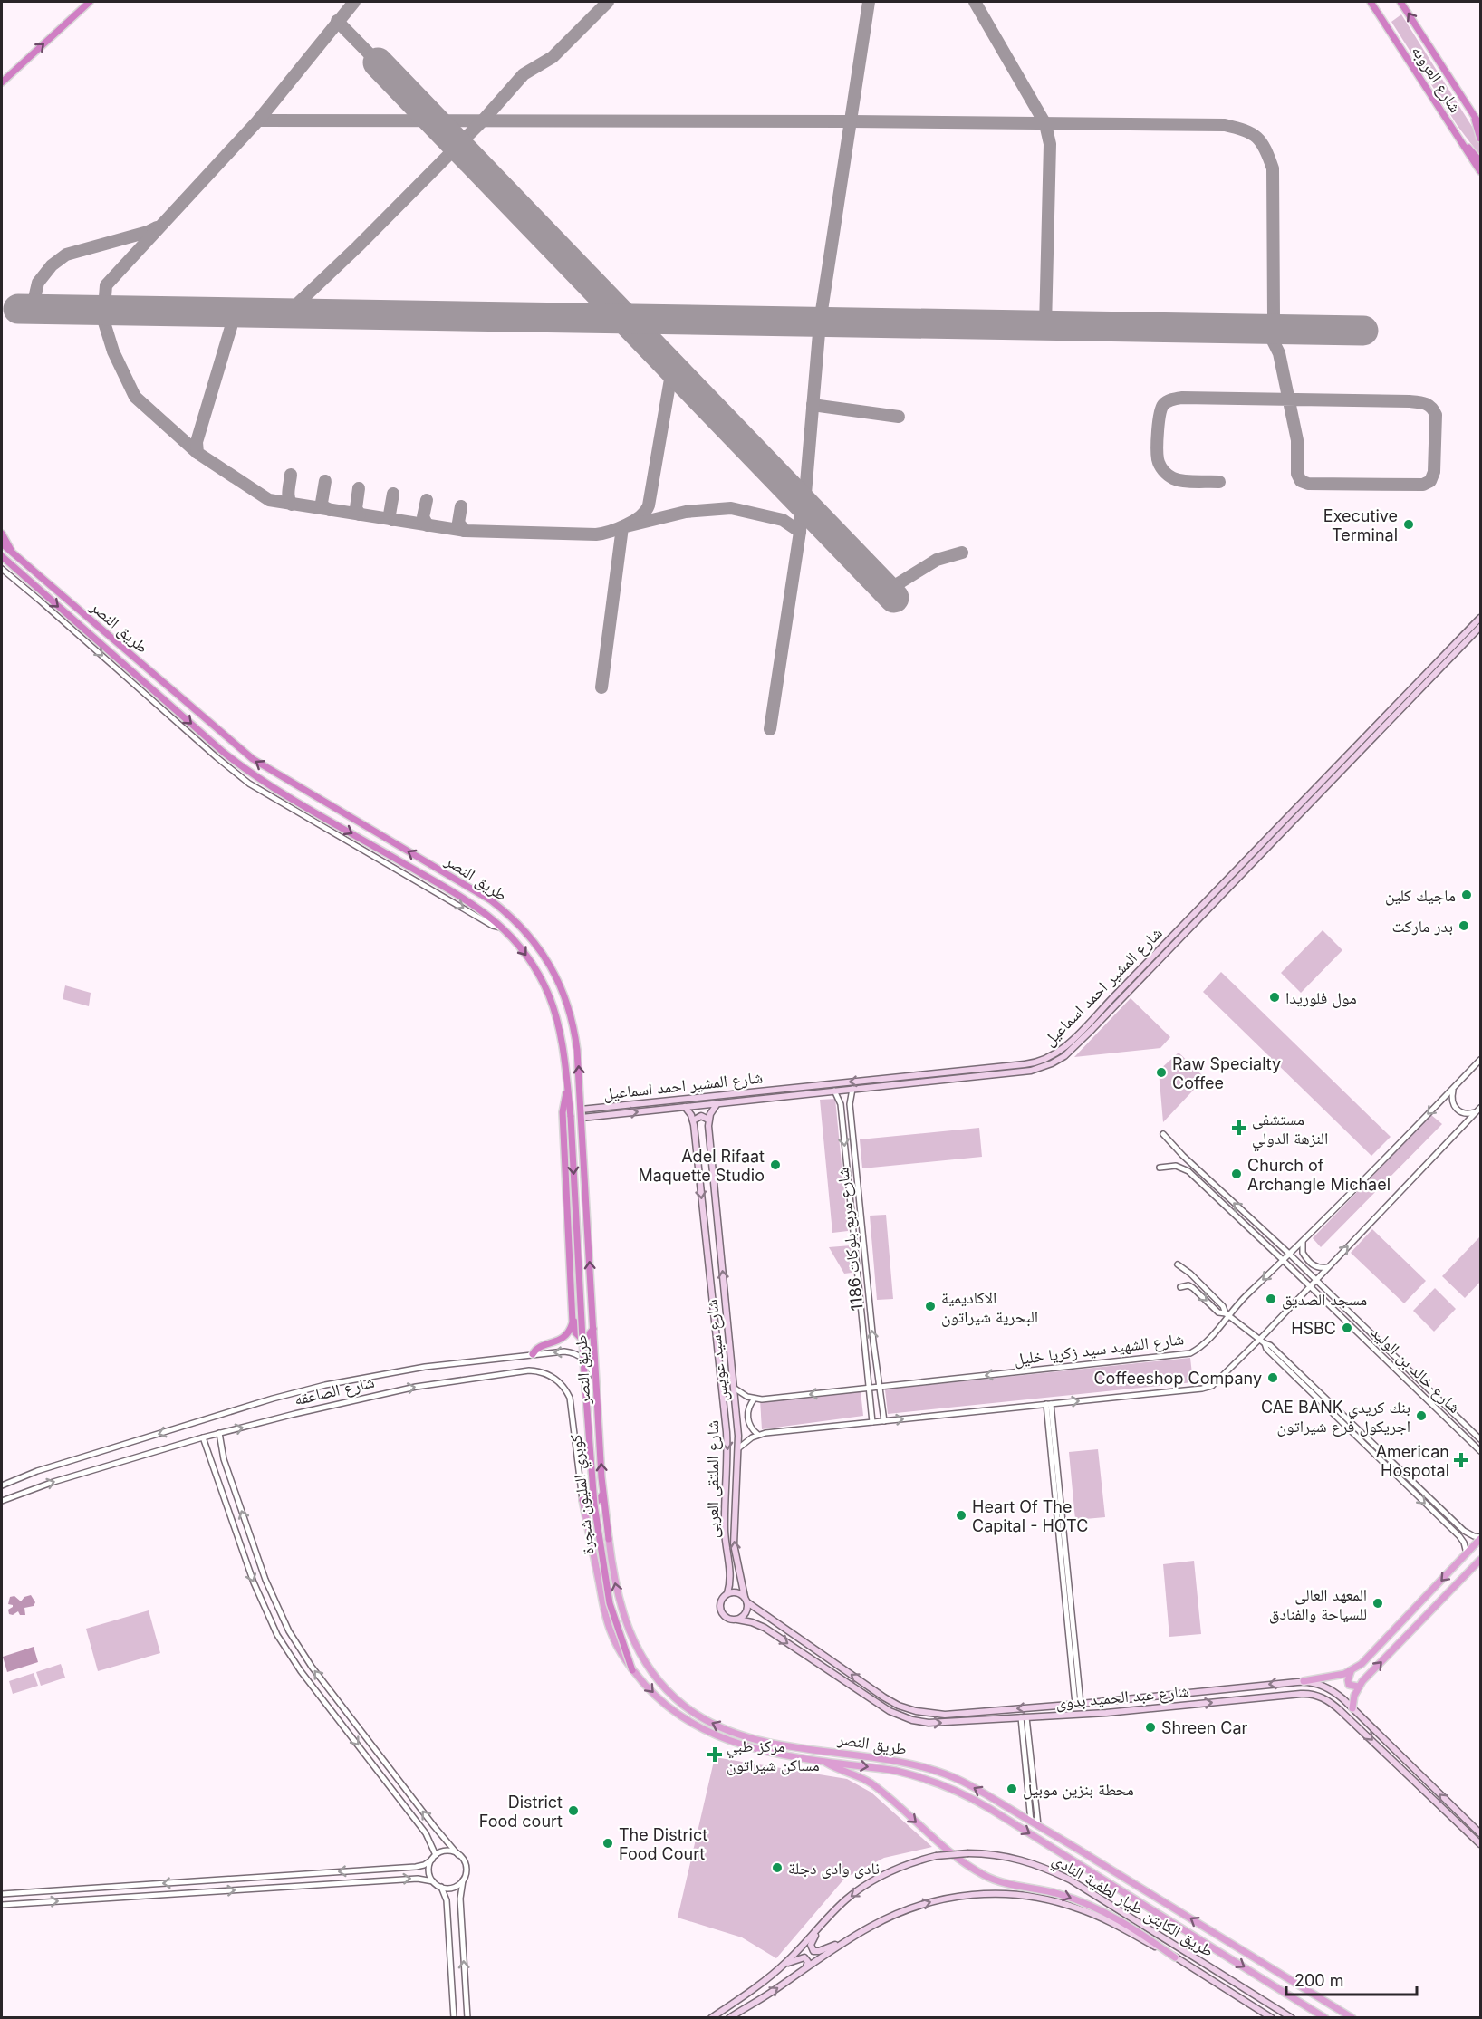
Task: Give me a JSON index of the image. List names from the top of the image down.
{
  "streets": {
    "highway": ["شارع العروبه", "طريق النصر", "كوبري المليون شجرة"],
    "main road": [
      "شارع المشير احمد اسماعيل",
      "شارع سيد عويس",
      "شارع الملتقى العربى",
      "شارع عبد الحميد بدوى",
      "طريق الكابتن طيار لطفية النادي"
    ],
    "street": [
      "شارع مربع بلوكات 1186",
      "شارع الشهيد سيد زكريا خليل",
      "شارع خالد بن الوليد",
      "شارع الصاعقه"
    ]
  },
  "crossings": [
    ["طريق النصر", "شارع المشير احمد اسماعيل"],
    ["طريق النصر", "شارع الصاعقه"],
    ["طريق النصر", "كوبري المليون شجرة"],
    ["شارع المشير احمد اسماعيل", "شارع مربع بلوكات 1186"],
    ["شارع المشير احمد اسماعيل", "شارع الملتقى العربى"],
    ["شارع مربع بلوكات 1186", "شارع الشهيد سيد زكريا خليل"],
    ["شارع الشهيد سيد زكريا خليل", "شارع خالد بن الوليد"],
    ["شارع سيد عويس", "شارع الملتقى العربى"],
    ["شارع سيد عويس", "شارع عبد الحميد بدوى"],
    ["شارع الملتقى العربى", "شارع عبد الحميد بدوى"]
  ],
  "one_way": ["شارع سيد عويس", "شارع الملتقى العربى"],
  "places": {
    "other": [
      "Executive Terminal",
      "ماجيك كلين",
      "بدر ماركت",
      "مول فلوريدا",
      "Raw Specialty Coffee",
      "Adel Rifaat Maquette Studio",
      "Church of Archangle Michael",
      "مسجد الصديق",
      "الاكاديمية البحرية شيراتون",
      "HSBC",
      "Coffeeshop Company",
      "CAE BANK بنك كريدي اجريكول فرع شيراتون",
      "Heart Of The Capital - HOTC",
      "المعهد العالى للسياحة والفنادق",
      "Shreen Car",
      "محطة بنزين موبيل",
      "District Food court",
      "The District Food Court",
      "نادى وادى دجلة"
    ],
    "health": ["مستشفى النزهة الدولي", "American Hospotal", "مركز طبي مساكن شيراتون"]
  },
  "scale_bar": "200 m"
}
